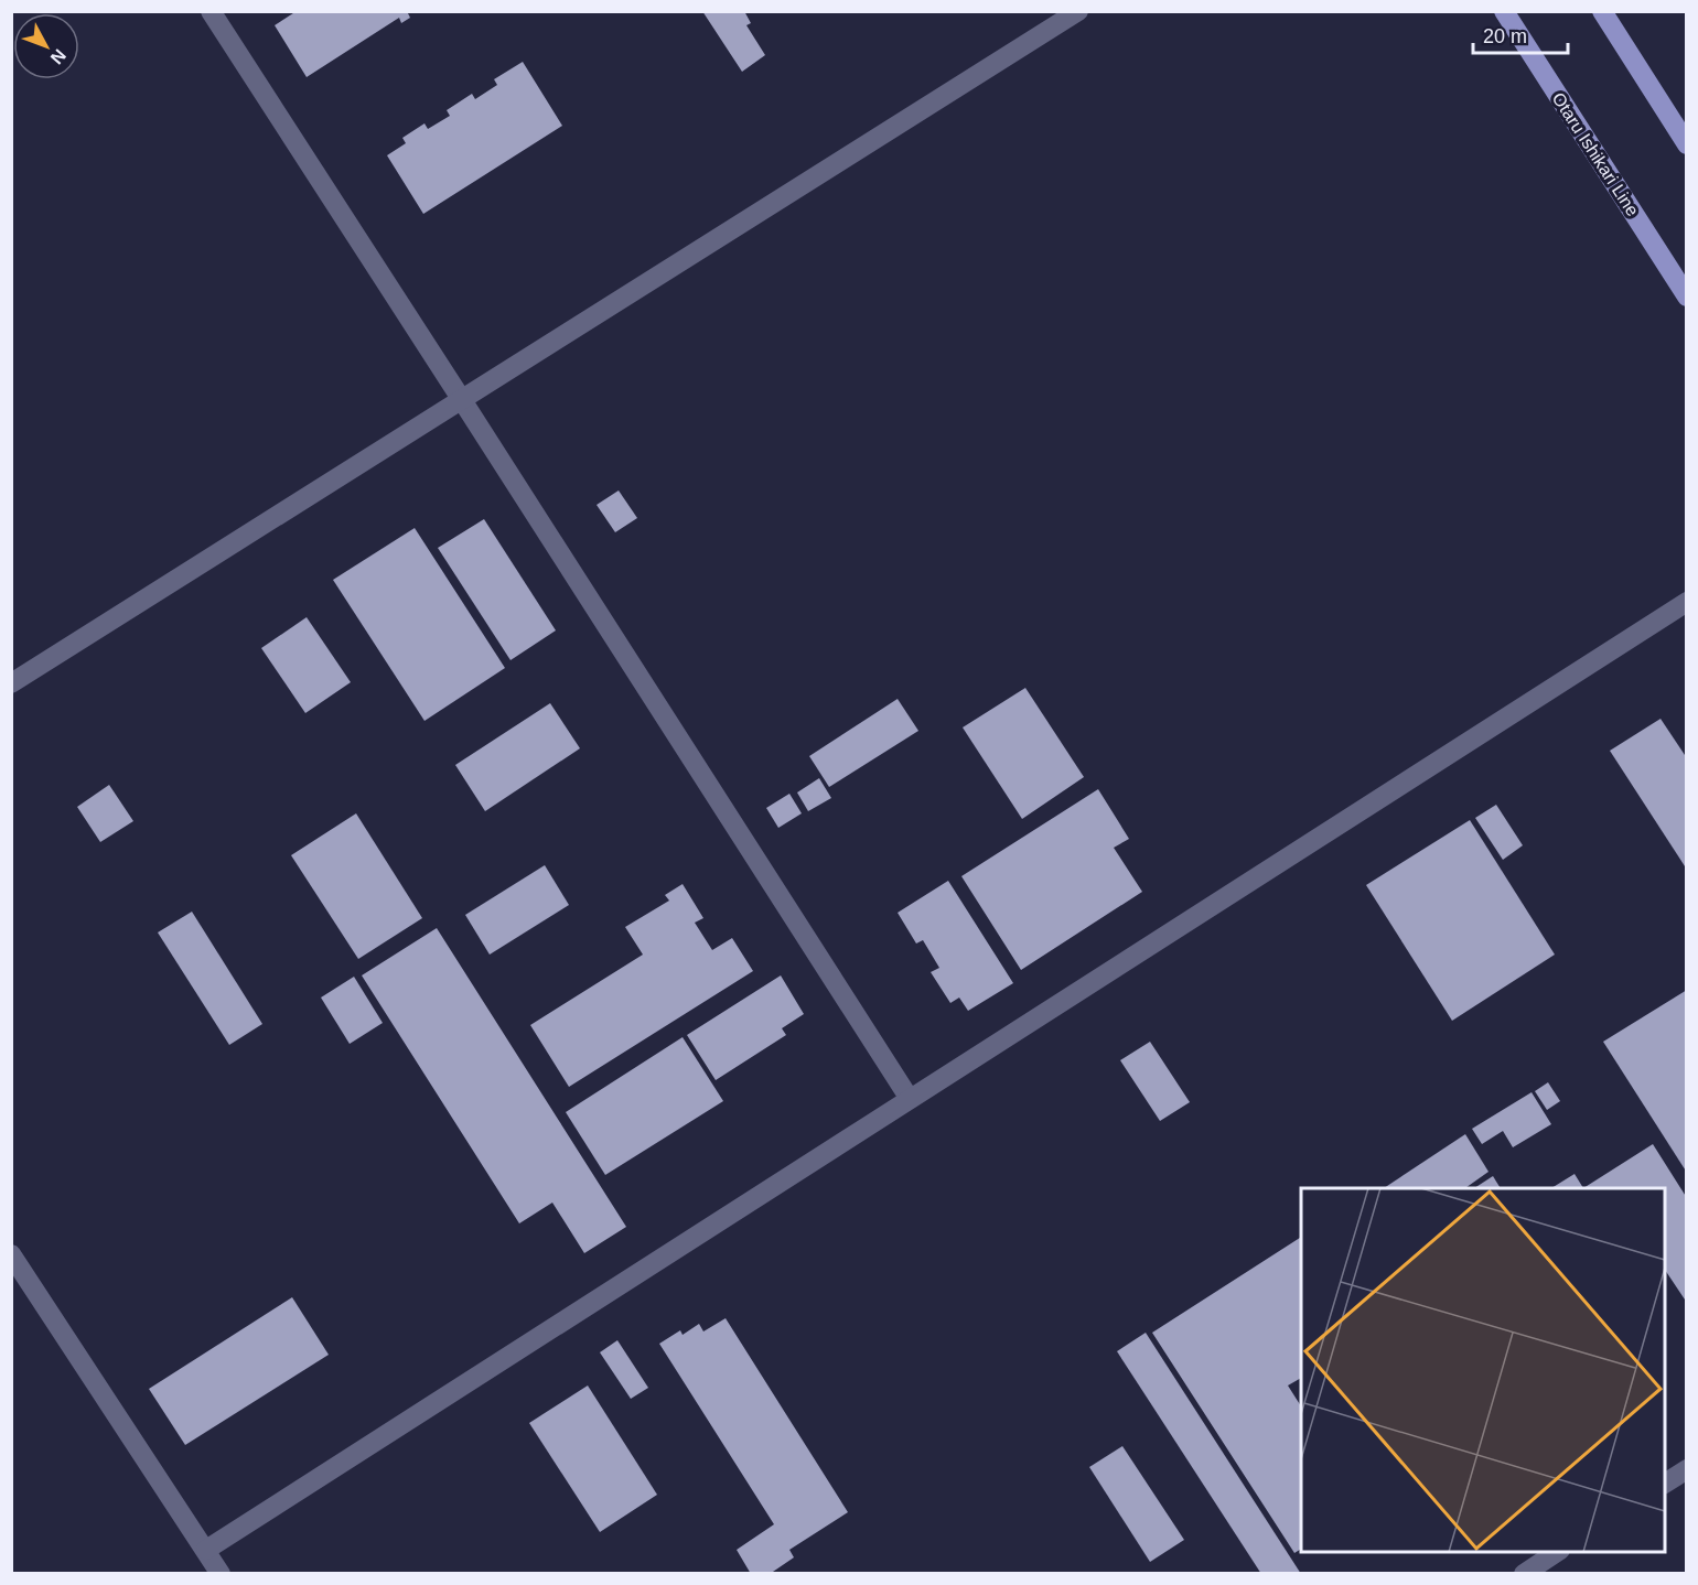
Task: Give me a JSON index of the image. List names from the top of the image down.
{
  "streets": {
    "main road": ["Otaru Ishikari Line"]
  },
  "scale_bar": "20 m",
  "north": "bottom right"
}
